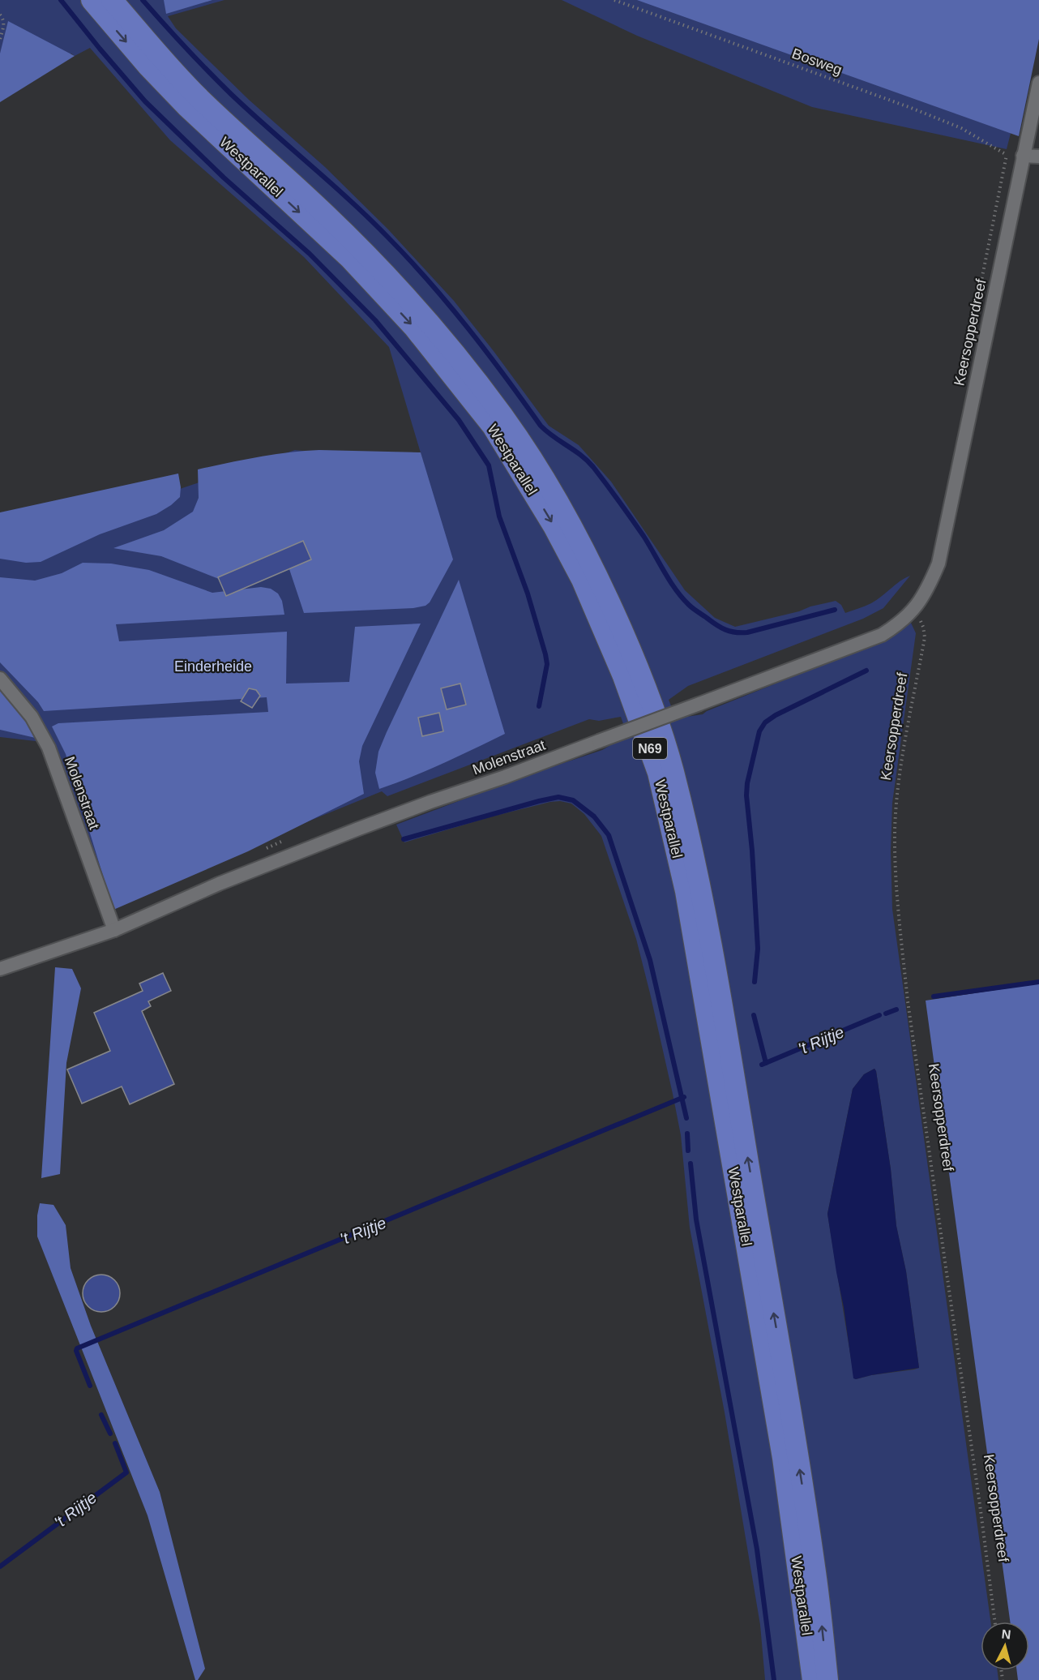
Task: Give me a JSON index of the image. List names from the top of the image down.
{
  "streets": {
    "main road": ["Westparallel", "N69"],
    "street": ["Keersopperdreef", "Molenstraat"],
    "path": ["Bosweg"]
  },
  "crossings": [
    ["Keersopperdreef", "Molenstraat"]
  ],
  "water": ["'t Rijtje"],
  "parks": ["Einderheide"],
  "north": "top"
}
